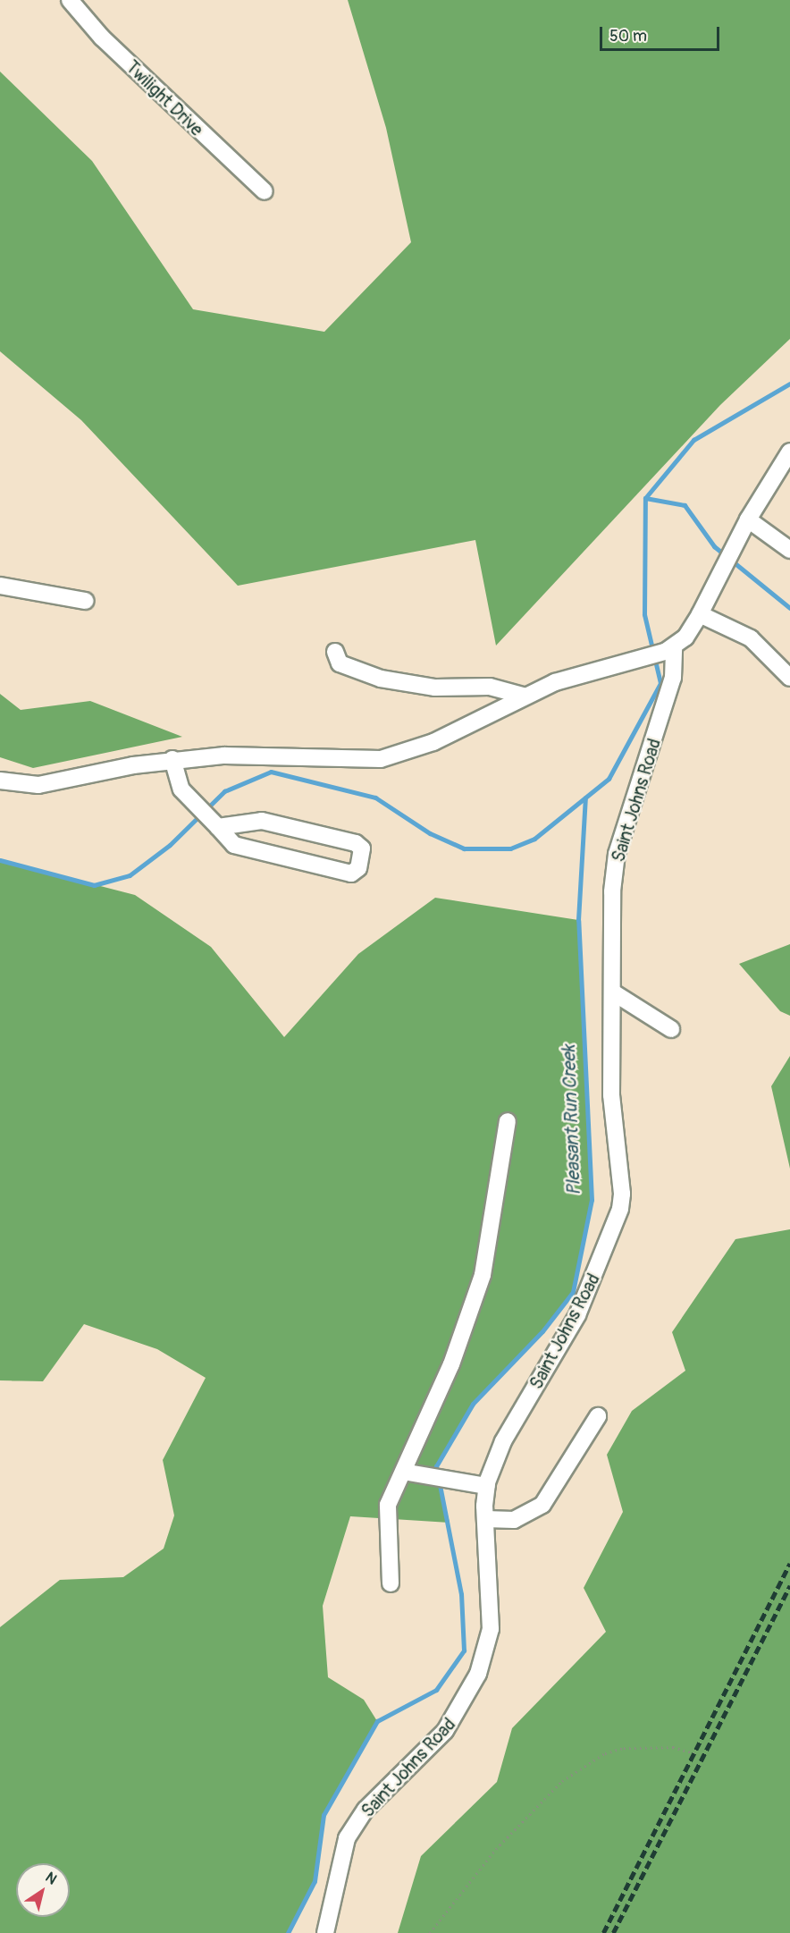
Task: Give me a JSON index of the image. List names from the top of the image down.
{
  "streets": {
    "street": ["Twilight Drive", "Saint Johns Road"]
  },
  "water": ["Pleasant Run Creek"],
  "scale_bar": "50 m",
  "north": "top right"
}
